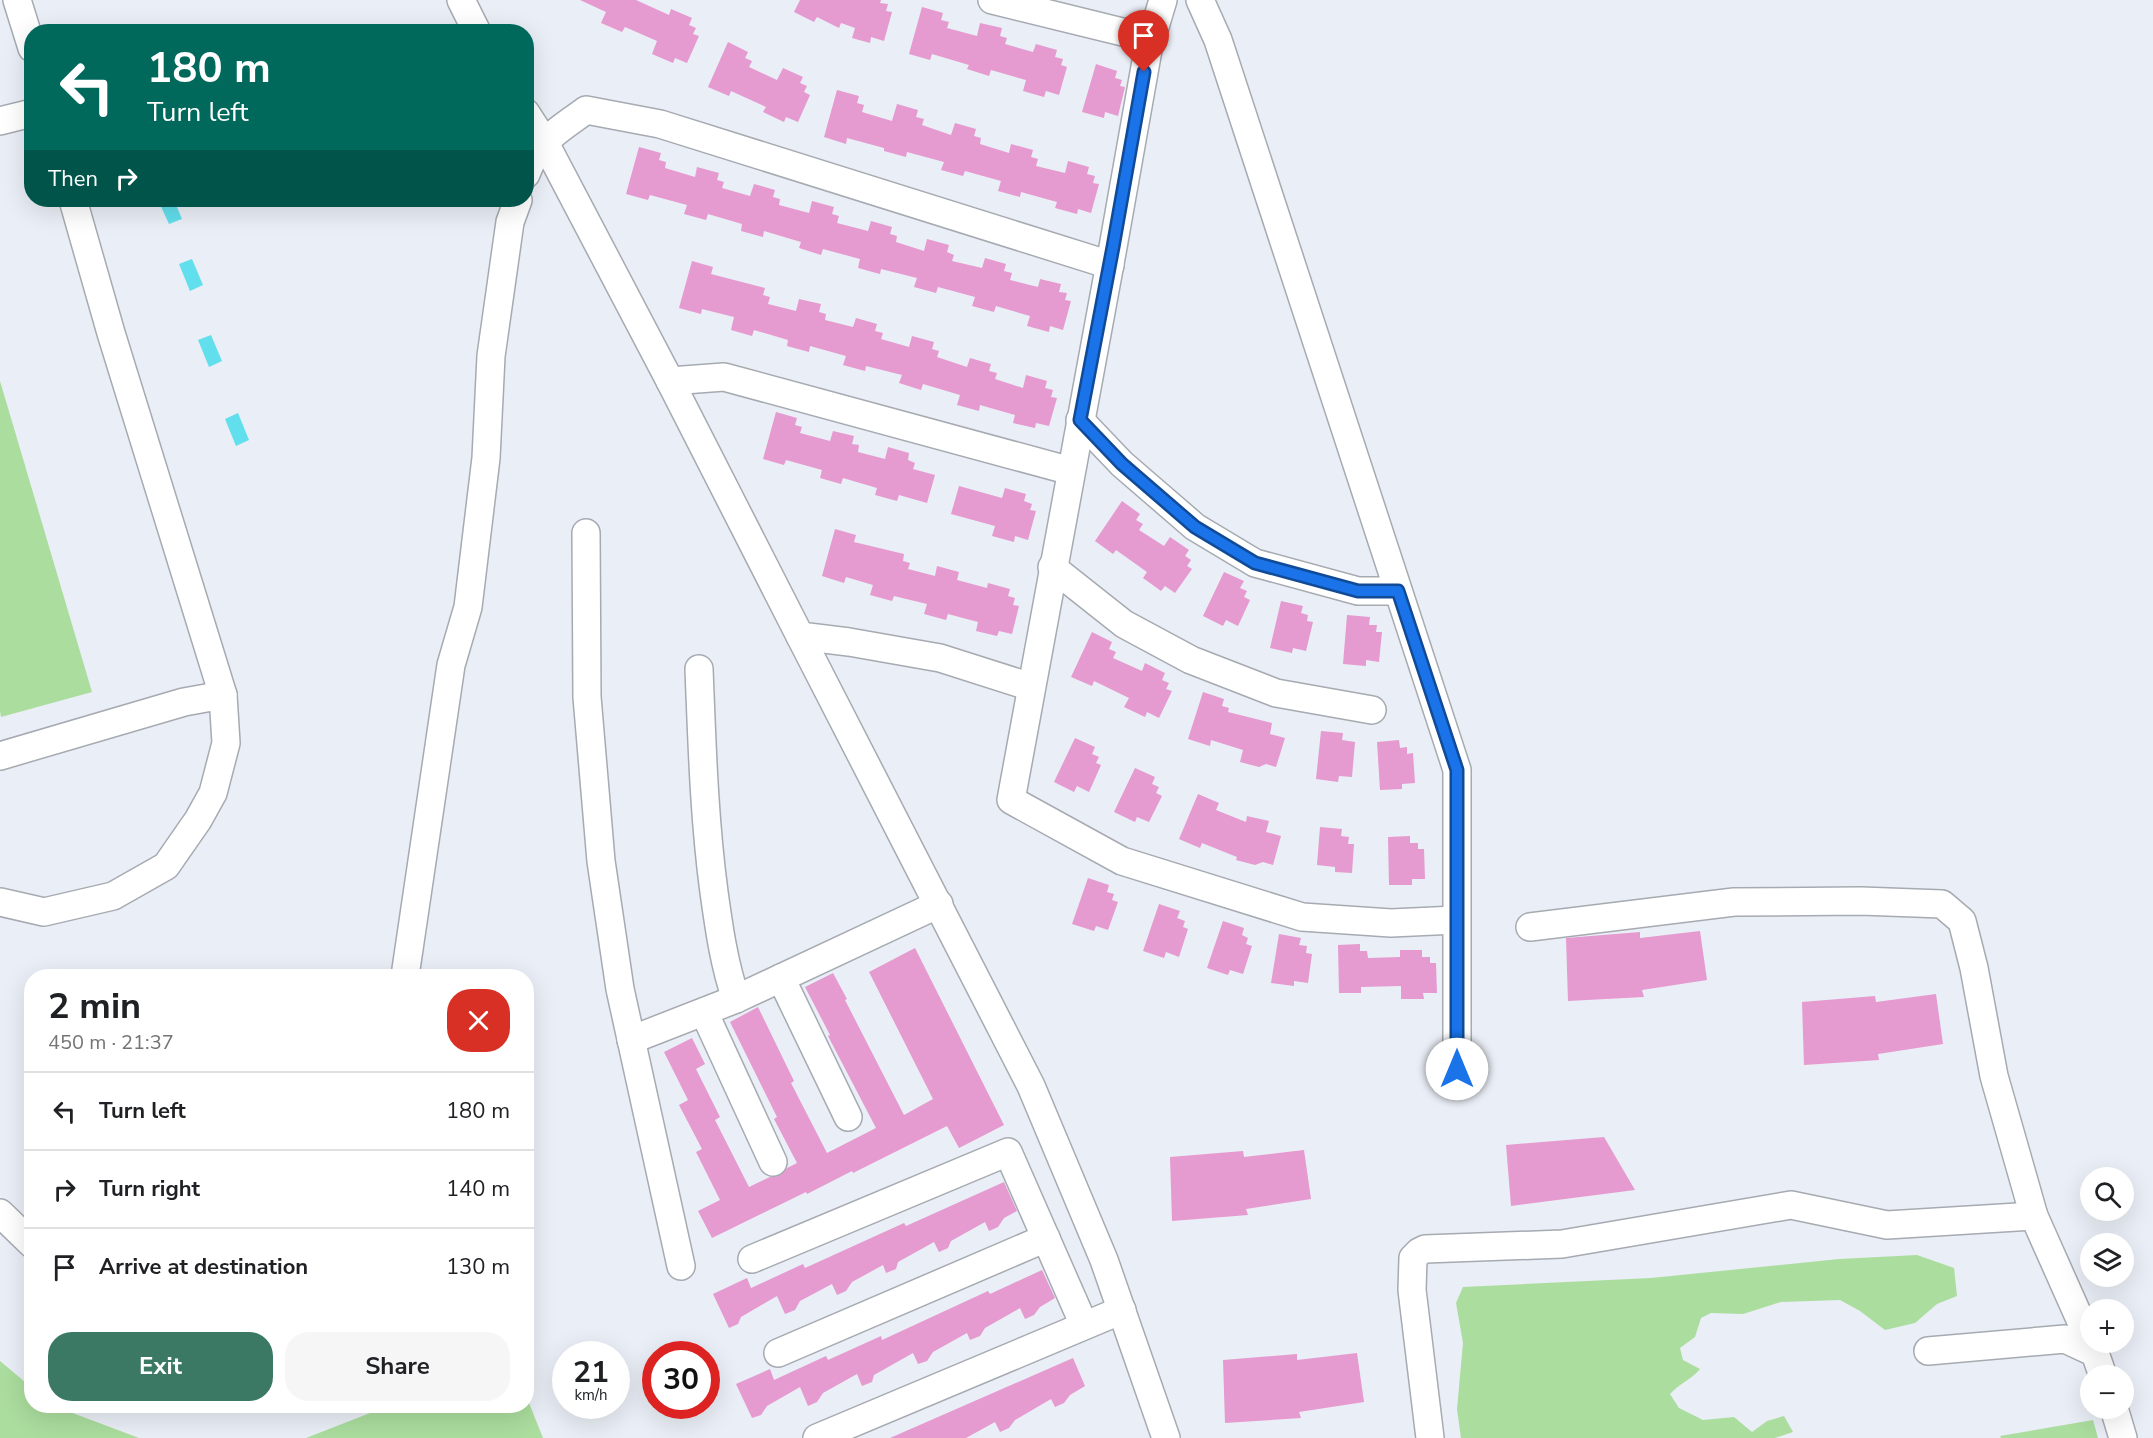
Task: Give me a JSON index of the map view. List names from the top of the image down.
{
  "page": {
    "turn": ["180 m", "Turn left"],
    "then": "Then",
    "heading": ["2 min", "450 m · 21:37"],
    "list": [
      {
        "name": "Turn left",
        "value": "180 m"
      },
      {
        "name": "Turn right",
        "value": "140 m"
      },
      {
        "name": "Arrive at destination",
        "value": "130 m"
      }
    ],
    "map_buttons": ["+", "−"],
    "buttons": ["Exit", "Share"],
    "speed": "21 km/h",
    "limit": "30"
  }
}
